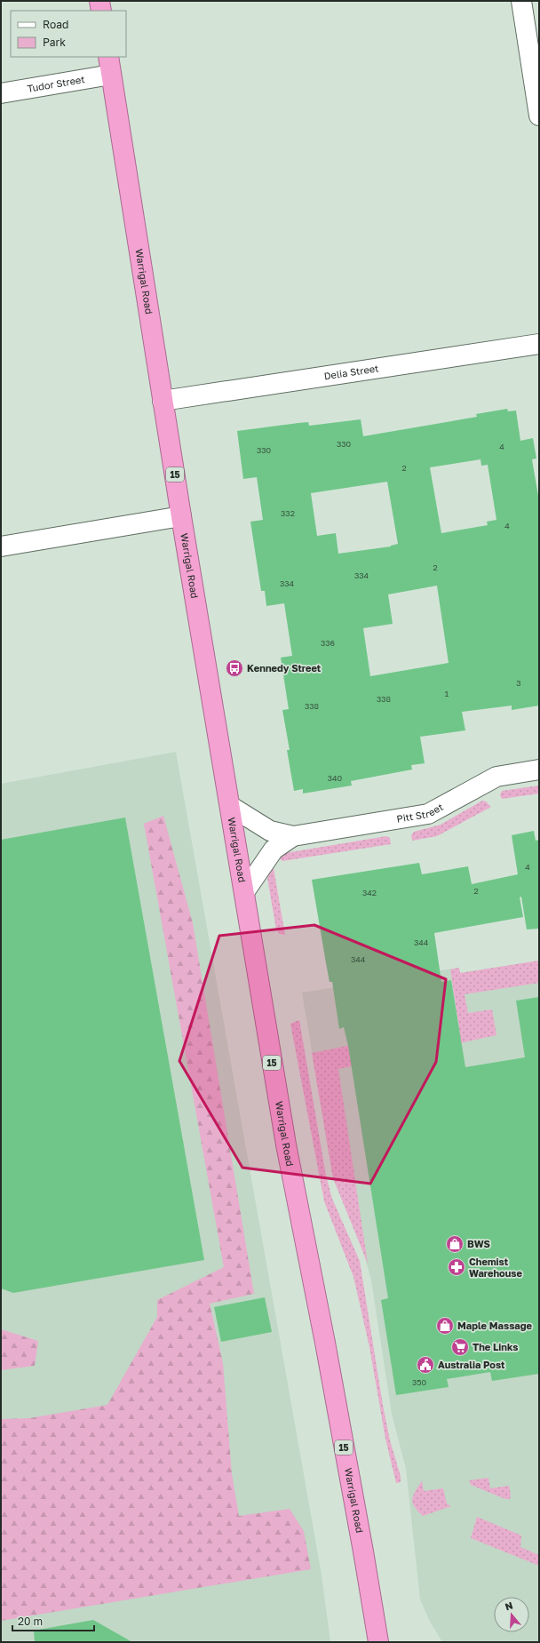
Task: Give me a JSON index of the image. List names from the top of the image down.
{
  "streets": {
    "highway": ["Warrigal Road", "15"],
    "street": ["Tudor Street", "Delia Street", "Pitt Street"]
  },
  "crossings": [
    ["Tudor Street", "Warrigal Road"],
    ["Warrigal Road", "Delia Street"],
    ["Warrigal Road", "Pitt Street"]
  ],
  "places": {
    "bus stop": ["Kennedy Street"],
    "shop": ["BWS", "Maple Massage"],
    "pharmacy": ["Chemist Warehouse"],
    "supermarket": ["The Links"],
    "public building": ["Australia Post"]
  },
  "house_numbers": [
    "330",
    "4",
    "330",
    "2",
    "332",
    "4",
    "2",
    "334",
    "334",
    "336",
    "3",
    "1",
    "338",
    "338",
    "340",
    "4",
    "2",
    "342",
    "344",
    "344",
    "350"
  ],
  "legend": ["Road", "Park"],
  "scale_bar": "20 m",
  "north": "top"
}
